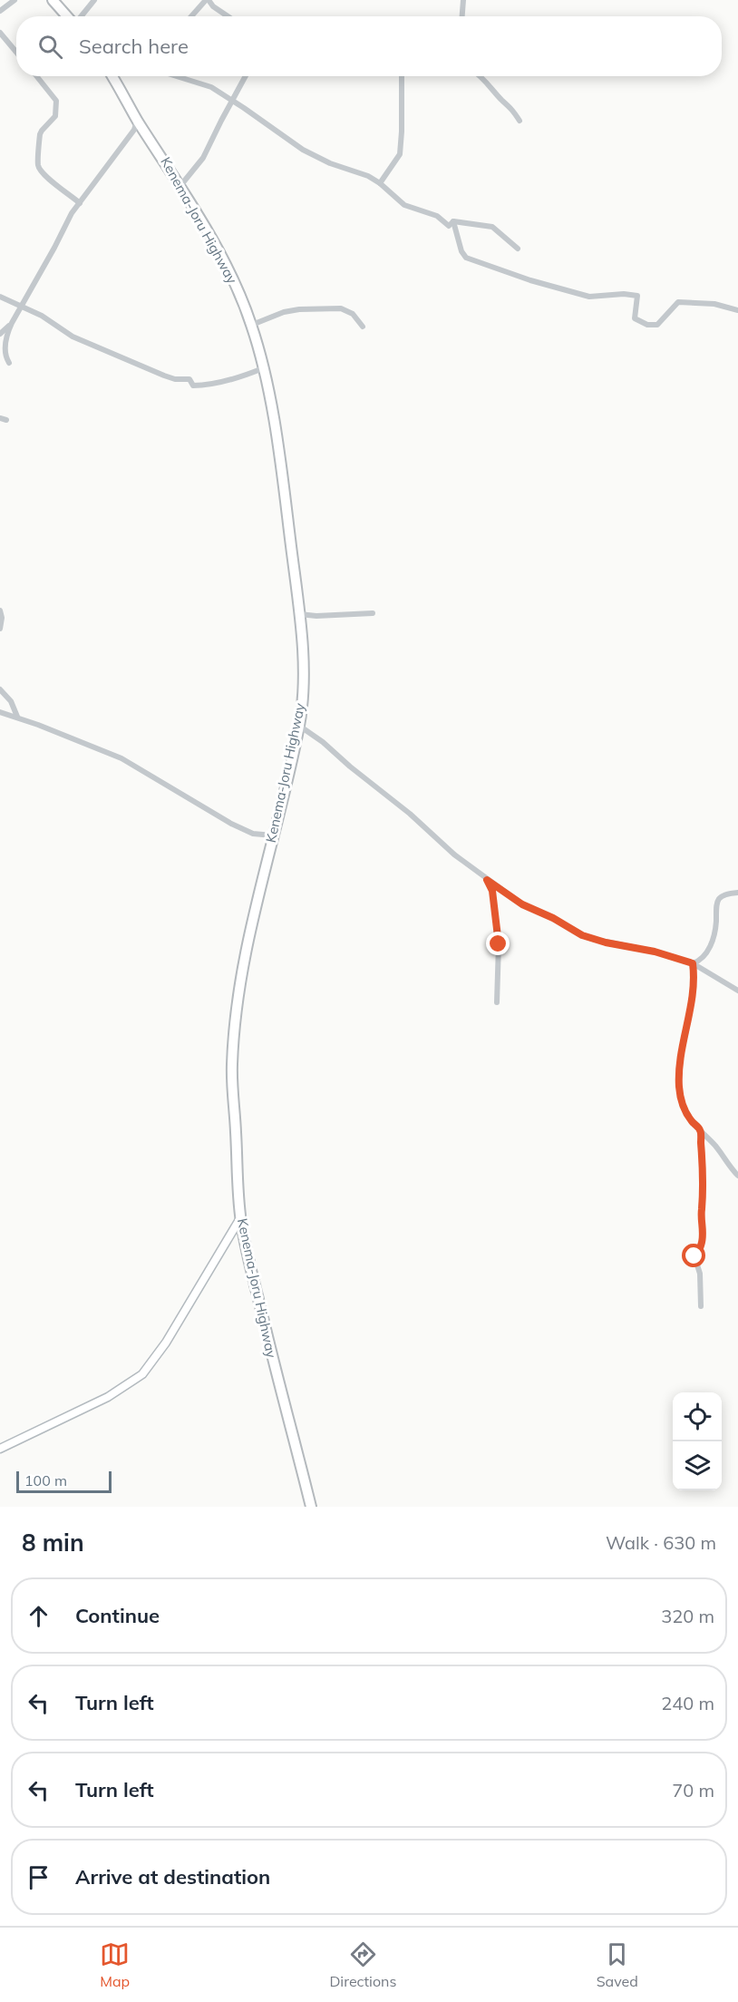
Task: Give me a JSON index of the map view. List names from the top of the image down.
{
  "streets": {
    "highway": ["Kenema-Joru Highway"]
  },
  "scale_bar": "100 m",
  "page": {
    "search": "Search here",
    "scale": "100 m",
    "heading": ["8 min", "Walk · 630 m"],
    "list": [
      ["Continue", "320 m"],
      ["Turn left", "240 m"],
      ["Turn left", "70 m"],
      "Arrive at destination"
    ],
    "nav": ["Map", "Directions", "Saved"]
  }
}
